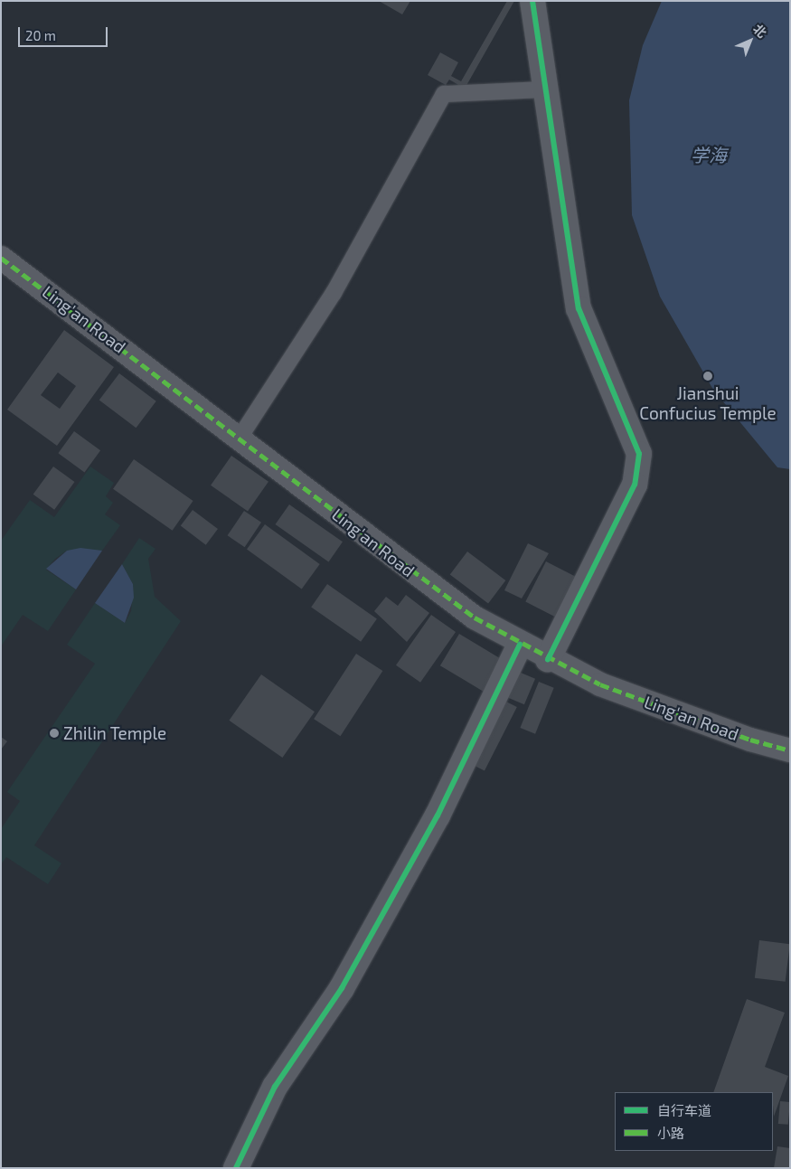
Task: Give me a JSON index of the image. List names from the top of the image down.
{
  "streets": {
    "street": ["Ling'an Road"]
  },
  "water": ["学海"],
  "places": ["Jianshui Confucius Temple", "Zhilin Temple"],
  "legend": ["自行车道", "小路"],
  "scale_bar": "20 m",
  "north": "top right"
}
